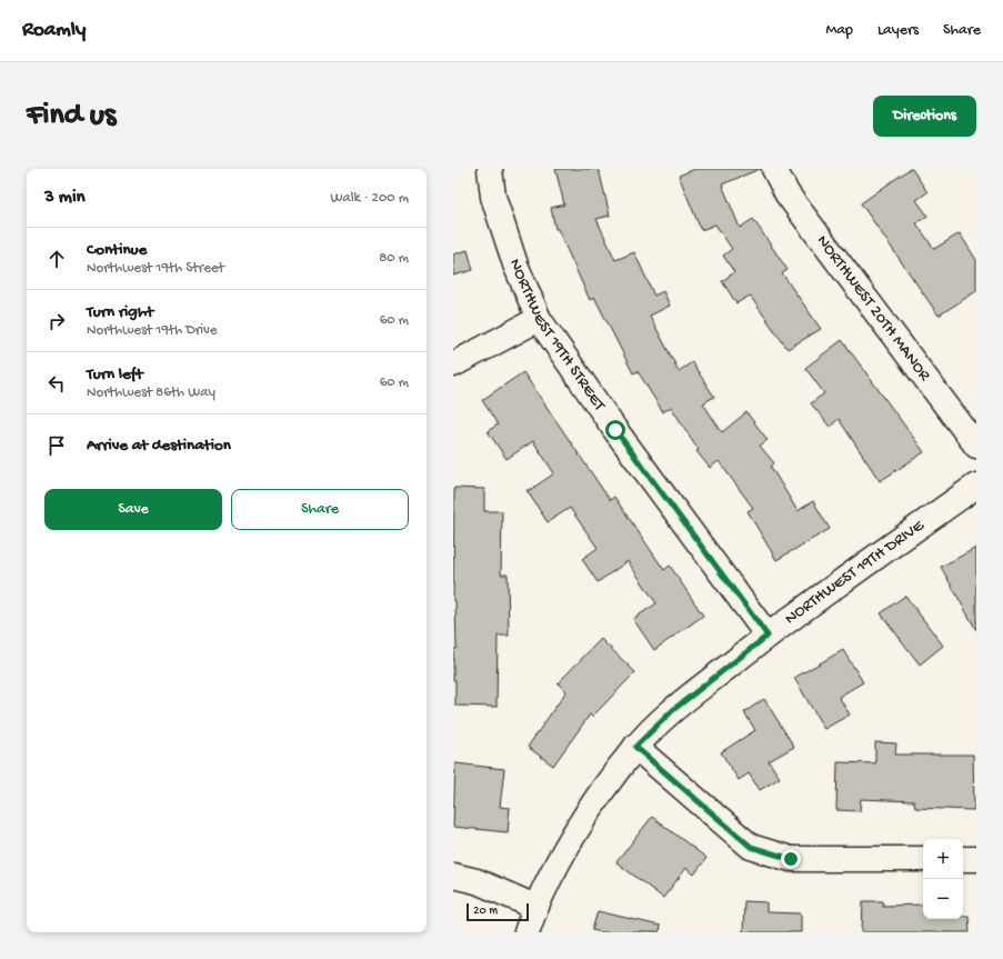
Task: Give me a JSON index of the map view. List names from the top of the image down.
{
  "streets": {
    "street": ["NORTHWEST 20TH MANOR", "NORTHWEST 19TH STREET", "NORTHWEST 19TH DRIVE"]
  },
  "crossings": [
    ["NORTHWEST 19TH STREET", "NORTHWEST 19TH DRIVE"]
  ],
  "scale_bar": "20 m",
  "page": {
    "header": "Roamly",
    "nav": ["Map", "Layers", "Share"],
    "buttons": [
      "Directions",
      ["Save", "Share"]
    ],
    "title": "Find us",
    "heading": ["3 min", "Walk · 200 m"],
    "list": [
      ["Continue", "Northwest 19th Street", "80 m"],
      ["Turn right", "Northwest 19th Drive", "60 m"],
      ["Turn left", "Northwest 86th Way", "60 m"],
      "Arrive at destination"
    ],
    "map_buttons": ["+", "−"],
    "scale": "20 m"
  }
}
